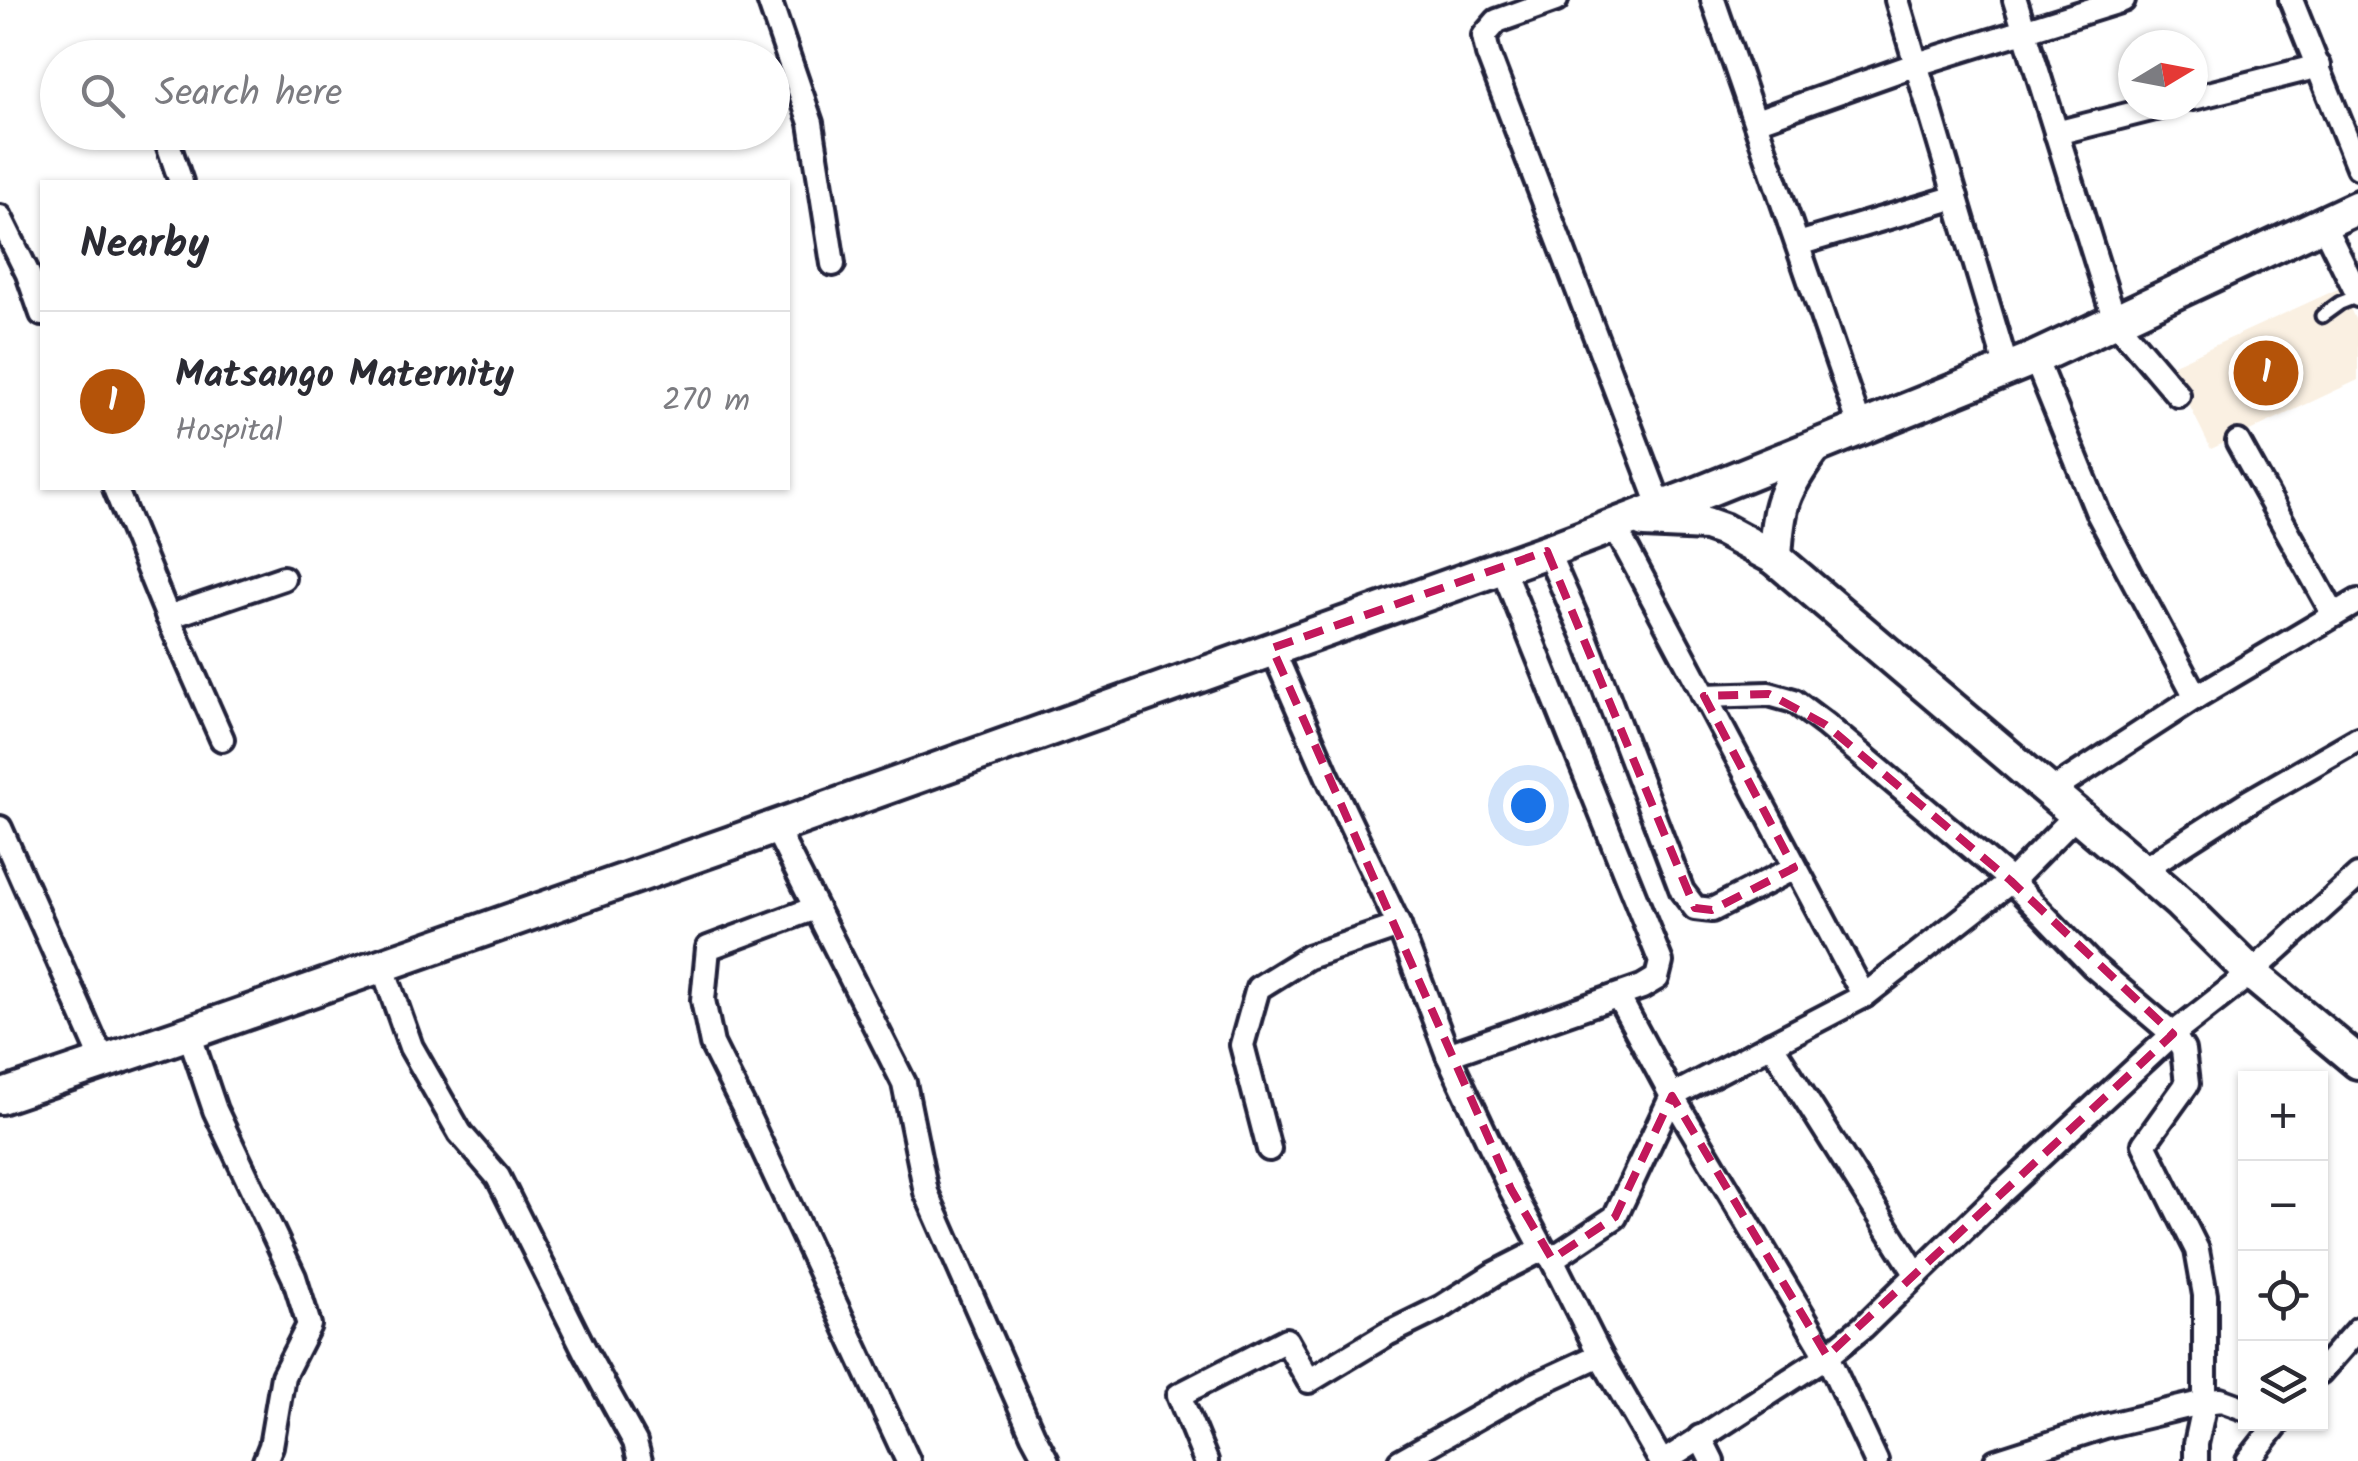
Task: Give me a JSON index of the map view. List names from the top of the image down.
{
  "north": "right",
  "page": {
    "search": "Search here",
    "heading": "Nearby",
    "list": [
      {
        "mark": "1",
        "name": "Matsango Maternity",
        "note": "Hospital",
        "value": "270 m"
      }
    ],
    "pins": "1",
    "map_buttons": ["+", "−"]
  }
}
